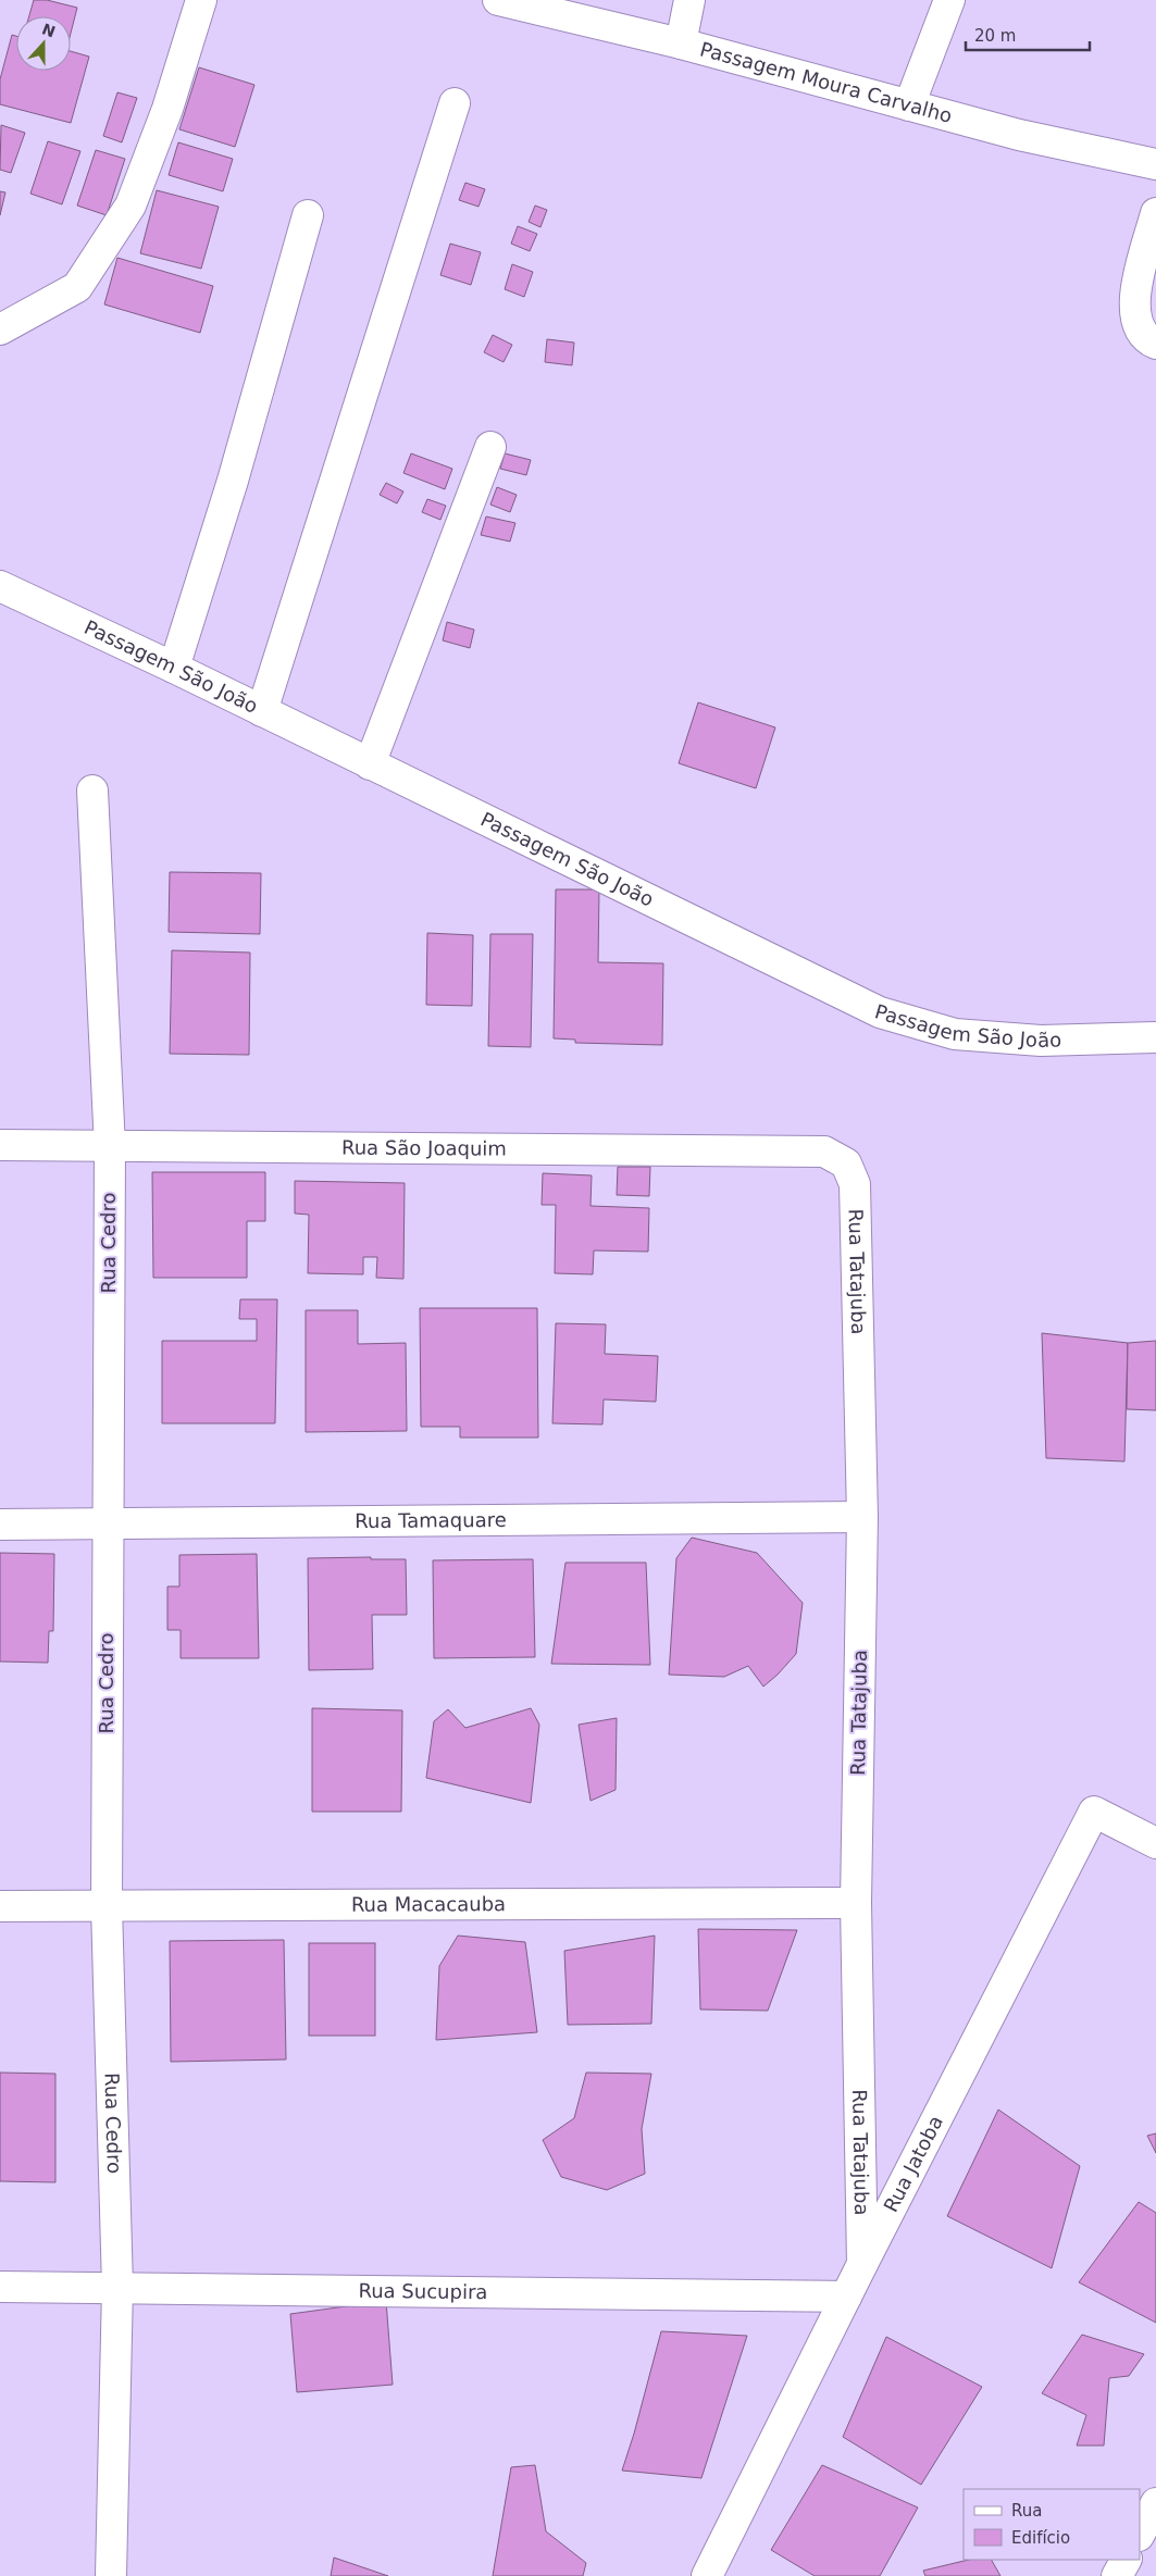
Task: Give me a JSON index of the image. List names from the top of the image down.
{
  "streets": {
    "street": [
      "Passagem Moura Carvalho",
      "Passagem São João",
      "Rua São Joaquim",
      "Rua Cedro",
      "Rua Tatajuba",
      "Rua Tamaquare",
      "Rua Macacauba",
      "Rua Jatoba",
      "Rua Sucupira"
    ]
  },
  "crossings": [
    ["Rua São Joaquim", "Rua Cedro"],
    ["Rua São Joaquim", "Rua Tatajuba"],
    ["Rua Cedro", "Rua Tamaquare"],
    ["Rua Cedro", "Rua Macacauba"],
    ["Rua Cedro", "Rua Sucupira"],
    ["Rua Tatajuba", "Rua Tamaquare"],
    ["Rua Tatajuba", "Rua Macacauba"],
    ["Rua Tatajuba", "Rua Jatoba"],
    ["Rua Jatoba", "Rua Sucupira"]
  ],
  "legend": ["Rua", "Edifício"],
  "scale_bar": "20 m",
  "north": "top"
}
